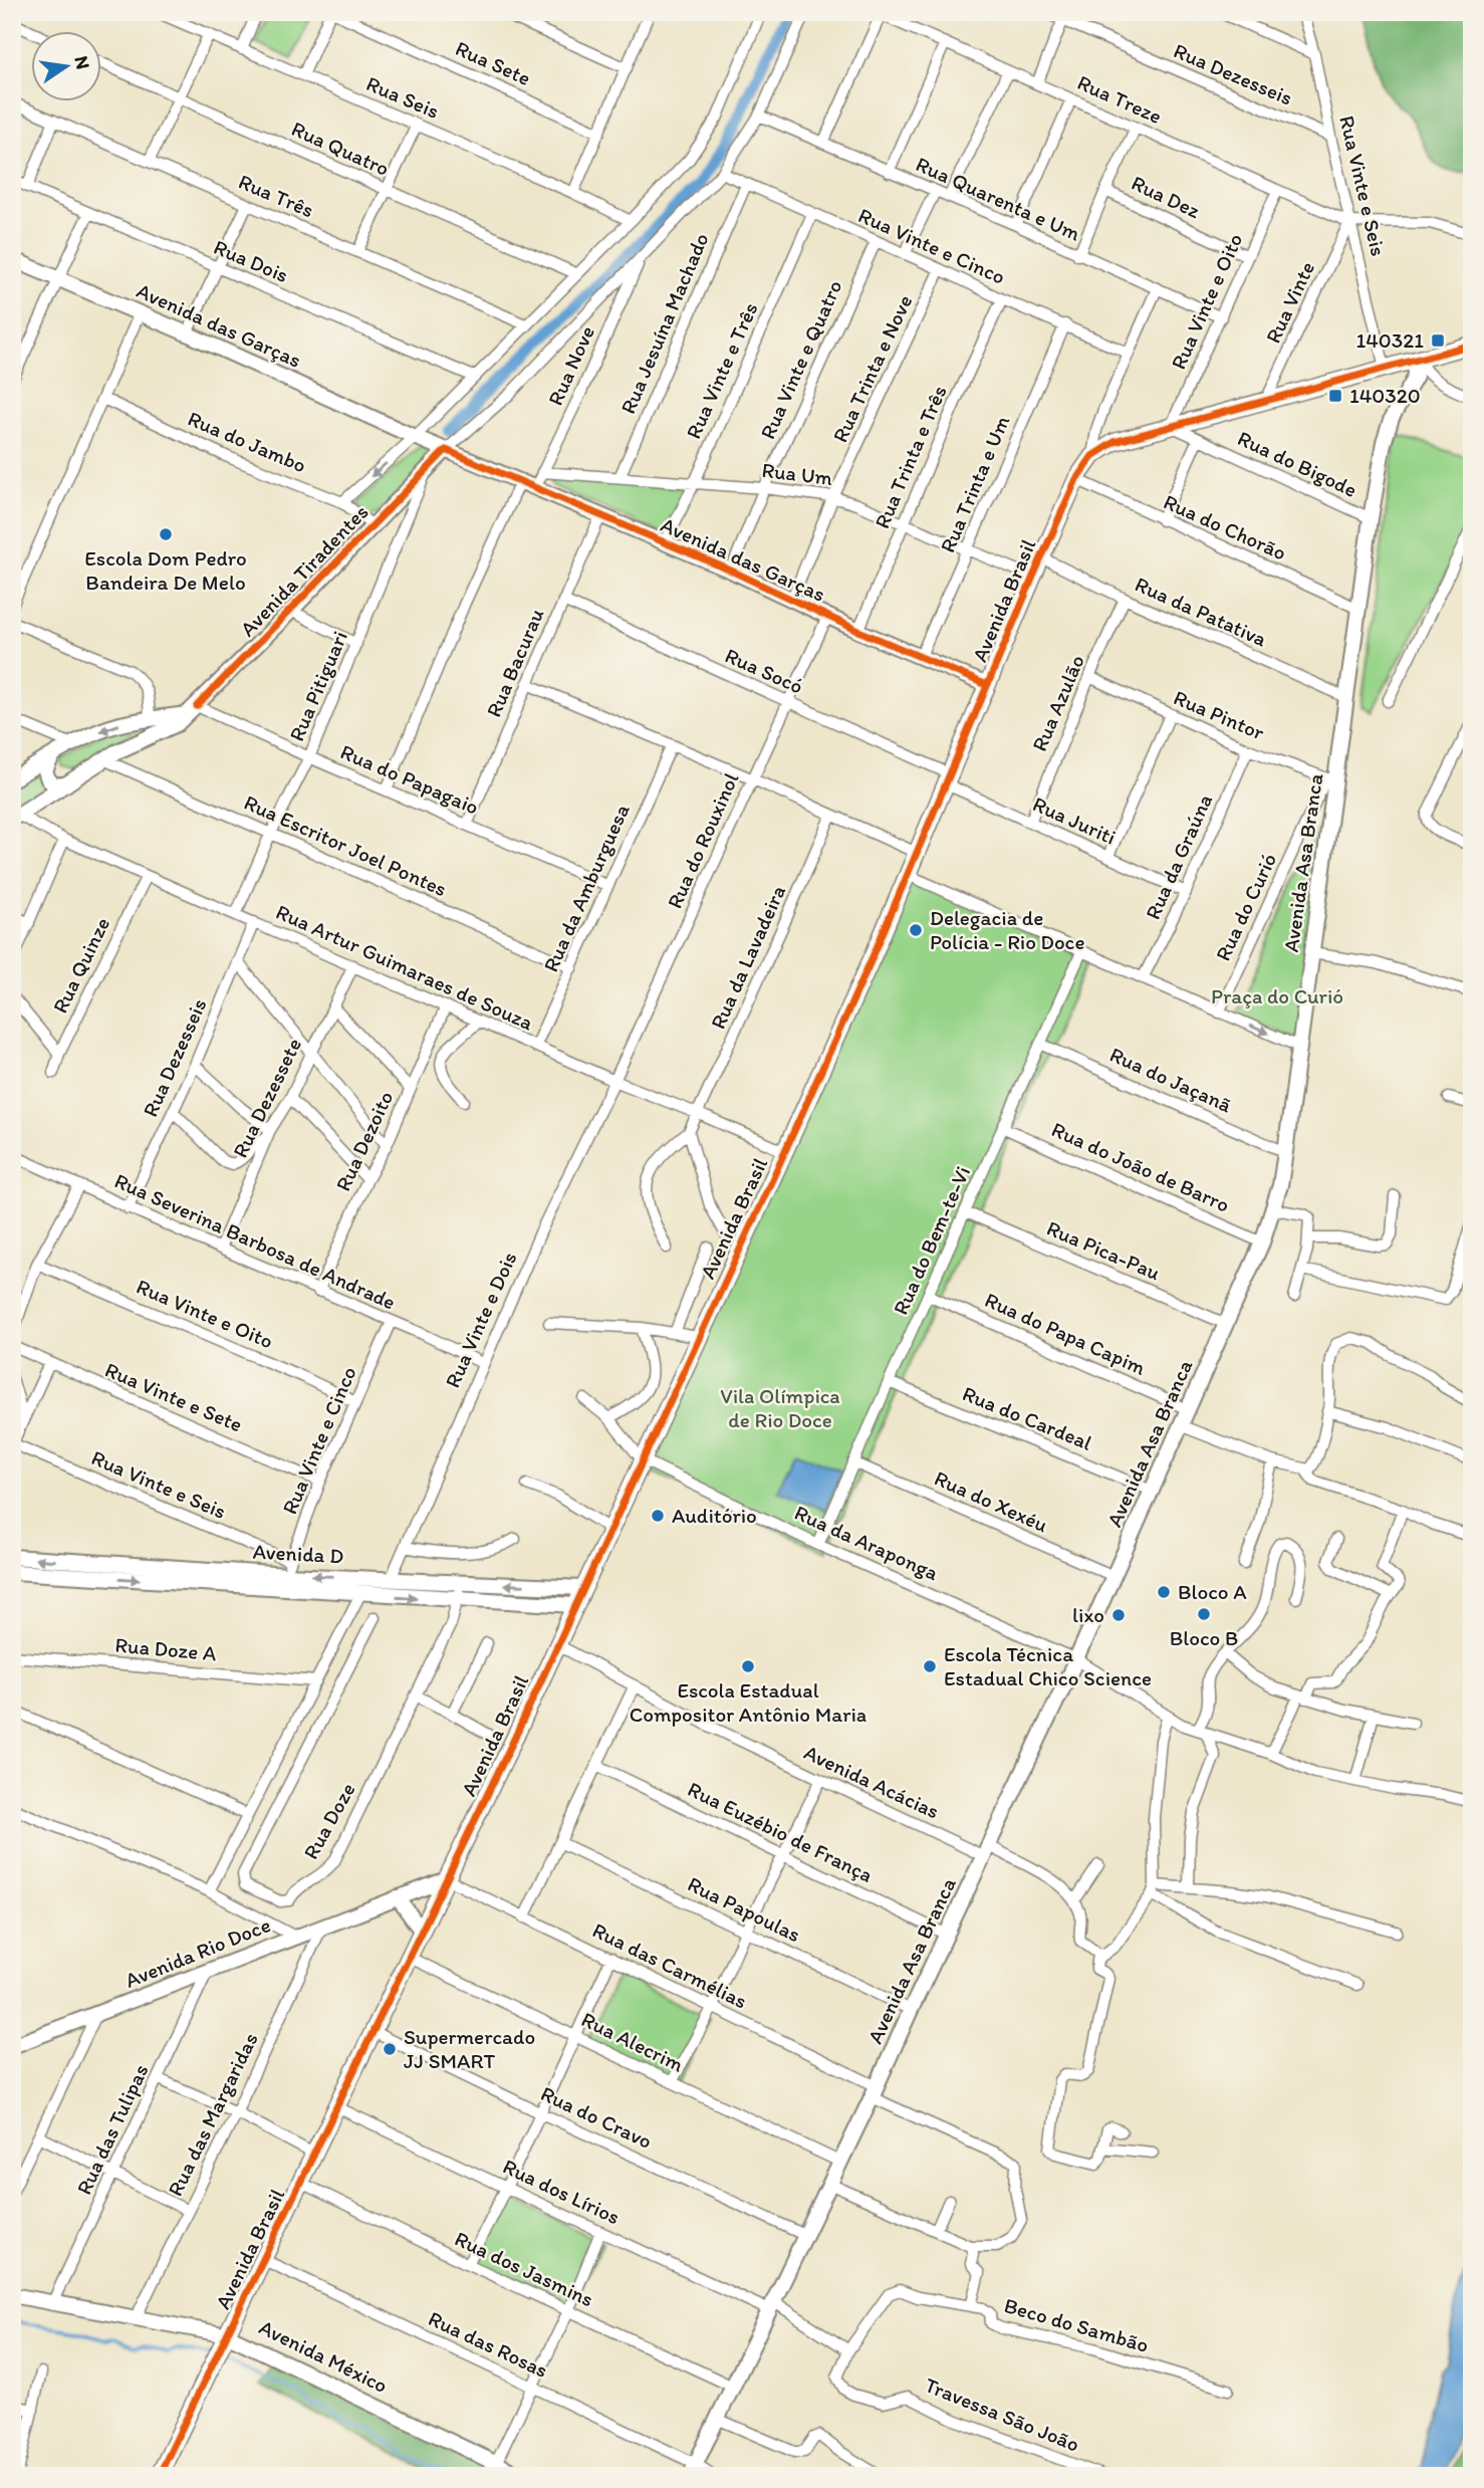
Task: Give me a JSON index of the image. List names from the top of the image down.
{
  "streets": {
    "main road": ["Avenida Brasil"],
    "street": [
      "Rua Sete",
      "Rua Dezesseis",
      "Rua Seis",
      "Rua Treze",
      "Rua Quatro",
      "Rua Vinte e Seis",
      "Rua Três",
      "Rua Dez",
      "Rua Quarenta e Um",
      "Rua Vinte e Cinco",
      "Rua Dois",
      "Rua Vinte e Oito",
      "Rua Vinte",
      "Rua Jesuína Machado",
      "Avenida das Garças",
      "Rua Vinte e Quatro",
      "Rua Nove",
      "Rua Trinta e Nove",
      "Rua Vinte e Três",
      "Rua do Jambo",
      "Rua Trinta e Três",
      "Rua do Bigode",
      "Rua Um",
      "Rua Trinta e Um",
      "Rua do Chorão",
      "Avenida Tiradentes",
      "Rua da Patativa",
      "Rua Bacurau",
      "Rua Socó",
      "Rua Pitiguari",
      "Rua Azulão",
      "Rua Pintor",
      "Rua do Papagaio",
      "Rua Juriti",
      "Rua do Rouxinol",
      "Rua Escritor Joel Pontes",
      "Rua da Graúna",
      "Avenida Asa Branca",
      "Rua da Amburguesa",
      "Rua do Curió",
      "Rua da Lavadeira",
      "Rua Quinze",
      "Rua Artur Guimaraes de Souza",
      "Rua do Jaçanã",
      "Rua Dezessete",
      "Rua Dezoito",
      "Rua do João de Barro",
      "Rua do Bem-te-Vi",
      "Rua Severina Barbosa de Andrade",
      "Rua Pica-Pau",
      "Rua Vinte e Dois",
      "Rua do Papa Capim",
      "Rua Vinte e Sete",
      "Rua do Cardeal",
      "Rua do Xexéu",
      "Rua da Araponga",
      "Avenida D",
      "Rua Doze A",
      "Avenida Acácias",
      "Rua Doze",
      "Rua Euzébio de França",
      "Rua Papoulas",
      "Avenida Rio Doce",
      "Rua das Carmélias",
      "Rua Alecrim",
      "Rua das Margaridas",
      "Rua do Cravo",
      "Rua das Tulipas",
      "Rua dos Lírios",
      "Rua dos Jasmins",
      "Beco do Sambão",
      "Rua das Rosas",
      "Avenida México",
      "Travessa São João"
    ]
  },
  "crossings": [
    ["Rua Dezesseis", "Rua Vinte e Seis"],
    ["Rua Dezesseis", "Rua Artur Guimaraes de Souza"],
    ["Rua Dezesseis", "Rua Severina Barbosa de Andrade"],
    ["Rua Seis", "Avenida Tiradentes"],
    ["Rua Treze", "Rua Vinte e Seis"],
    ["Rua Treze", "Rua Vinte e Oito"],
    ["Rua Treze", "Rua Vinte"],
    ["Rua Quatro", "Avenida Tiradentes"],
    ["Rua Vinte e Seis", "Rua Vinte e Cinco"],
    ["Rua Vinte e Seis", "Rua Vinte"],
    ["Rua Vinte e Seis", "Avenida Brasil"],
    ["Rua Vinte e Seis", "Avenida D"],
    ["Rua Três", "Avenida Tiradentes"],
    ["Rua Dez", "Rua Vinte e Oito"],
    ["Rua Quarenta e Um", "Rua Vinte e Oito"],
    ["Rua Quarenta e Um", "Avenida Tiradentes"],
    ["Rua Vinte e Cinco", "Rua Vinte e Oito"],
    ["Rua Vinte e Cinco", "Rua Jesuína Machado"],
    ["Rua Vinte e Cinco", "Rua Vinte e Quatro"],
    ["Rua Vinte e Cinco", "Rua Trinta e Nove"],
    ["Rua Vinte e Cinco", "Rua Vinte e Três"],
    ["Rua Vinte e Cinco", "Rua Trinta e Três"],
    ["Rua Vinte e Cinco", "Rua Trinta e Um"],
    ["Rua Vinte e Cinco", "Avenida Tiradentes"],
    ["Rua Vinte e Cinco", "Rua Severina Barbosa de Andrade"],
    ["Rua Vinte e Cinco", "Rua Vinte e Sete"],
    ["Rua Vinte e Cinco", "Avenida D"],
    ["Rua Dois", "Avenida Tiradentes"],
    ["Rua Vinte e Oito", "Rua do Bigode"],
    ["Rua Vinte e Oito", "Avenida Brasil"],
    ["Rua Vinte", "Avenida Brasil"],
    ["Rua Jesuína Machado", "Rua Um"],
    ["Avenida das Garças", "Rua Vinte e Quatro"],
    ["Avenida das Garças", "Rua Nove"],
    ["Avenida das Garças", "Rua Trinta e Nove"],
    ["Avenida das Garças", "Rua Vinte e Três"],
    ["Avenida das Garças", "Rua Trinta e Três"],
    ["Avenida das Garças", "Rua Trinta e Um"],
    ["Avenida das Garças", "Avenida Tiradentes"],
    ["Avenida das Garças", "Avenida Brasil"],
    ["Avenida das Garças", "Rua Bacurau"],
    ["Avenida das Garças", "Rua do Rouxinol"],
    ["Rua Vinte e Quatro", "Rua Um"],
    ["Rua Nove", "Rua Um"],
    ["Rua Nove", "Avenida Tiradentes"],
    ["Rua Trinta e Nove", "Rua Um"],
    ["Rua Vinte e Três", "Rua Um"],
    ["Rua do Jambo", "Avenida Tiradentes"],
    ["Rua Trinta e Três", "Rua Um"],
    ["Rua do Bigode", "Avenida Brasil"],
    ["Rua do Bigode", "Avenida Asa Branca"],
    ["Rua Um", "Rua Trinta e Um"],
    ["Rua Um", "Avenida Brasil"],
    ["Rua do Chorão", "Avenida Brasil"],
    ["Rua do Chorão", "Avenida Asa Branca"],
    ["Avenida Tiradentes", "Rua Pitiguari"],
    ["Avenida Tiradentes", "Rua do Papagaio"],
    ["Avenida Tiradentes", "Rua Escritor Joel Pontes"],
    ["Avenida Tiradentes", "Rua Artur Guimaraes de Souza"],
    ["Avenida Brasil", "Rua da Patativa"],
    ["Avenida Brasil", "Rua Socó"],
    ["Avenida Brasil", "Rua Juriti"],
    ["Avenida Brasil", "Avenida Asa Branca"],
    ["Avenida Brasil", "Rua Artur Guimaraes de Souza"],
    ["Avenida Brasil", "Rua da Araponga"],
    ["Avenida Brasil", "Avenida D"],
    ["Avenida Brasil", "Avenida Acácias"],
    ["Avenida Brasil", "Avenida Rio Doce"],
    ["Avenida Brasil", "Rua das Carmélias"],
    ["Avenida Brasil", "Rua Alecrim"],
    ["Avenida Brasil", "Rua do Cravo"],
    ["Avenida Brasil", "Rua dos Lírios"],
    ["Avenida Brasil", "Rua dos Jasmins"],
    ["Avenida Brasil", "Rua das Rosas"],
    ["Avenida Brasil", "Avenida México"],
    ["Rua da Patativa", "Rua Azulão"],
    ["Rua da Patativa", "Avenida Asa Branca"],
    ["Rua Bacurau", "Rua Socó"],
    ["Rua Bacurau", "Rua do Papagaio"],
    ["Rua Socó", "Rua Juriti"],
    ["Rua Socó", "Rua do Rouxinol"],
    ["Rua Pitiguari", "Rua do Papagaio"],
    ["Rua Pitiguari", "Rua Escritor Joel Pontes"],
    ["Rua Pitiguari", "Rua Artur Guimaraes de Souza"],
    ["Rua Azulão", "Rua Pintor"],
    ["Rua Azulão", "Rua Juriti"],
    ["Rua Pintor", "Rua da Graúna"],
    ["Rua Pintor", "Avenida Asa Branca"],
    ["Rua Pintor", "Rua do Curió"],
    ["Rua do Papagaio", "Rua da Amburguesa"],
    ["Rua Juriti", "Rua da Graúna"],
    ["Rua do Rouxinol", "Rua Artur Guimaraes de Souza"],
    ["Rua do Rouxinol", "Rua Vinte e Dois"],
    ["Rua Escritor Joel Pontes", "Rua da Amburguesa"],
    ["Avenida Asa Branca", "Rua do Curió"],
    ["Avenida Asa Branca", "Rua do Jaçanã"],
    ["Avenida Asa Branca", "Rua do João de Barro"],
    ["Avenida Asa Branca", "Rua Pica-Pau"],
    ["Avenida Asa Branca", "Rua do Papa Capim"],
    ["Avenida Asa Branca", "Rua do Cardeal"],
    ["Avenida Asa Branca", "Rua do Xexéu"],
    ["Avenida Asa Branca", "Rua da Araponga"],
    ["Avenida Asa Branca", "Avenida Acácias"],
    ["Avenida Asa Branca", "Rua Euzébio de França"],
    ["Avenida Asa Branca", "Rua Papoulas"],
    ["Avenida Asa Branca", "Rua das Carmélias"],
    ["Avenida Asa Branca", "Rua Alecrim"],
    ["Avenida Asa Branca", "Rua do Cravo"],
    ["Avenida Asa Branca", "Rua dos Lírios"],
    ["Avenida Asa Branca", "Rua dos Jasmins"],
    ["Avenida Asa Branca", "Rua das Rosas"],
    ["Rua da Amburguesa", "Rua Artur Guimaraes de Souza"],
    ["Rua da Lavadeira", "Rua Artur Guimaraes de Souza"],
    ["Rua Quinze", "Rua Artur Guimaraes de Souza"],
    ["Rua Artur Guimaraes de Souza", "Rua Dezessete"],
    ["Rua Artur Guimaraes de Souza", "Rua Dezoito"],
    ["Rua Artur Guimaraes de Souza", "Rua Vinte e Dois"],
    ["Rua do Jaçanã", "Rua do Bem-te-Vi"],
    ["Rua Dezessete", "Rua Severina Barbosa de Andrade"],
    ["Rua Dezoito", "Rua Severina Barbosa de Andrade"],
    ["Rua do João de Barro", "Rua do Bem-te-Vi"],
    ["Rua do Bem-te-Vi", "Rua Pica-Pau"],
    ["Rua do Bem-te-Vi", "Rua do Papa Capim"],
    ["Rua do Bem-te-Vi", "Rua do Cardeal"],
    ["Rua do Bem-te-Vi", "Rua do Xexéu"],
    ["Rua do Bem-te-Vi", "Rua da Araponga"],
    ["Rua Severina Barbosa de Andrade", "Rua Vinte e Dois"],
    ["Rua Vinte e Dois", "Avenida D"],
    ["Avenida D", "Rua Doze"],
    ["Avenida Rio Doce", "Rua das Carmélias"],
    ["Avenida Rio Doce", "Rua das Margaridas"],
    ["Avenida Rio Doce", "Rua das Tulipas"],
    ["Rua das Carmélias", "Beco do Sambão"],
    ["Rua das Margaridas", "Avenida México"],
    ["Rua das Tulipas", "Avenida México"],
    ["Rua dos Lírios", "Travessa São João"]
  ],
  "parks": ["Praça do Curió", "Vila Olímpica de Rio Doce"],
  "places": {
    "transit": ["140321", "140320"],
    "other": [
      "Escola Dom Pedro Bandeira De Melo",
      "Delegacia de Polícia - Rio Doce",
      "Auditório",
      "Bloco A",
      "Bloco B",
      "lixo",
      "Escola Estadual Compositor Antônio Maria",
      "Escola Técnica Estadual Chico Science",
      "Supermercado JJ SMART"
    ]
  },
  "north": "right"
}
